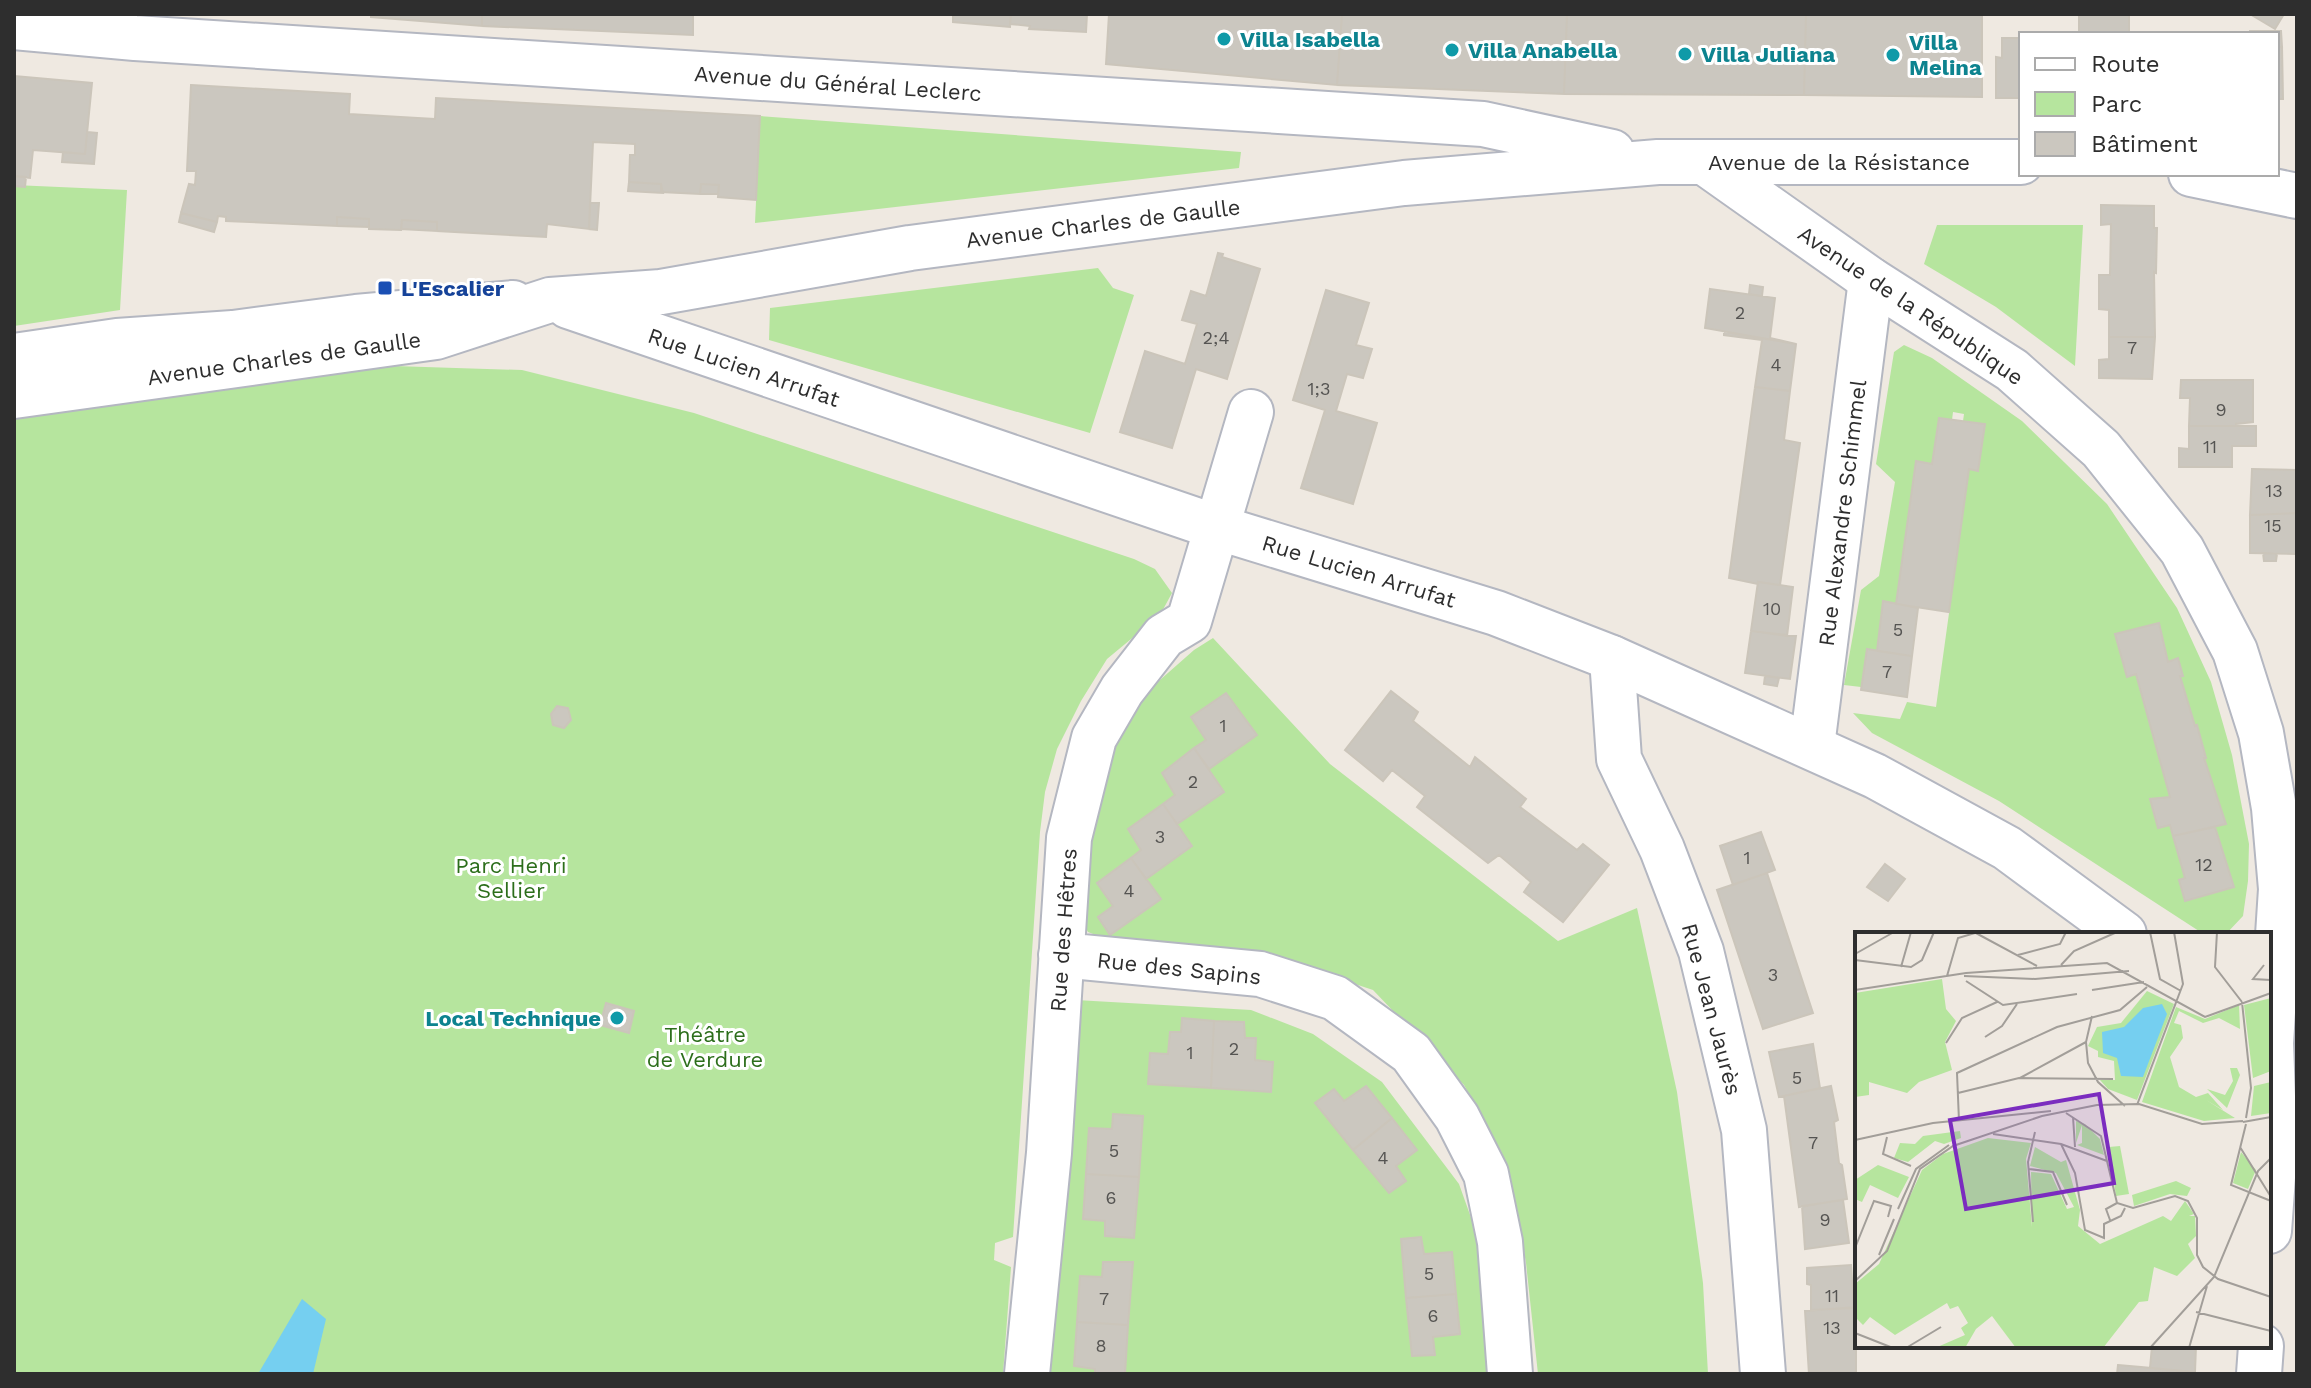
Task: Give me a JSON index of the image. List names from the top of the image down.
{
  "streets": {
    "street": [
      "Avenue du Général Leclerc",
      "Avenue de la Résistance",
      "Avenue Charles de Gaulle",
      "Avenue de la République",
      "Rue Lucien Arrufat",
      "Rue Alexandre Schimmel",
      "Rue des Hêtres",
      "Rue des Sapins",
      "Rue Jean Jaurès"
    ]
  },
  "crossings": [
    ["Avenue du Général Leclerc", "Avenue de la Résistance"],
    ["Avenue du Général Leclerc", "Avenue Charles de Gaulle"],
    ["Avenue de la Résistance", "Avenue Charles de Gaulle"],
    ["Avenue de la Résistance", "Avenue de la République"],
    ["Avenue Charles de Gaulle", "Rue Lucien Arrufat"],
    ["Avenue de la République", "Rue Alexandre Schimmel"],
    ["Rue Lucien Arrufat", "Rue Alexandre Schimmel"],
    ["Rue Lucien Arrufat", "Rue des Hêtres"],
    ["Rue Lucien Arrufat", "Rue Jean Jaurès"],
    ["Rue des Hêtres", "Rue des Sapins"]
  ],
  "parks": ["Parc Henri Sellier", "Théâtre de Verdure"],
  "places": {
    "other": [
      "Villa Isabella",
      "Villa Anabella",
      "Villa Juliana",
      "Villa Melina",
      "Local Technique"
    ],
    "transit": ["L'Escalier"]
  },
  "house_numbers": [
    "2",
    "2;4",
    "7",
    "4",
    "1;3",
    "9",
    "11",
    "13",
    "15",
    "10",
    "5",
    "7",
    "1",
    "2",
    "3",
    "1",
    "12",
    "4",
    "3",
    "2",
    "1",
    "5",
    "7",
    "5",
    "4",
    "6",
    "9",
    "5",
    "11",
    "7",
    "6",
    "13",
    "8"
  ],
  "legend": ["Route", "Parc", "Bâtiment"]
}
